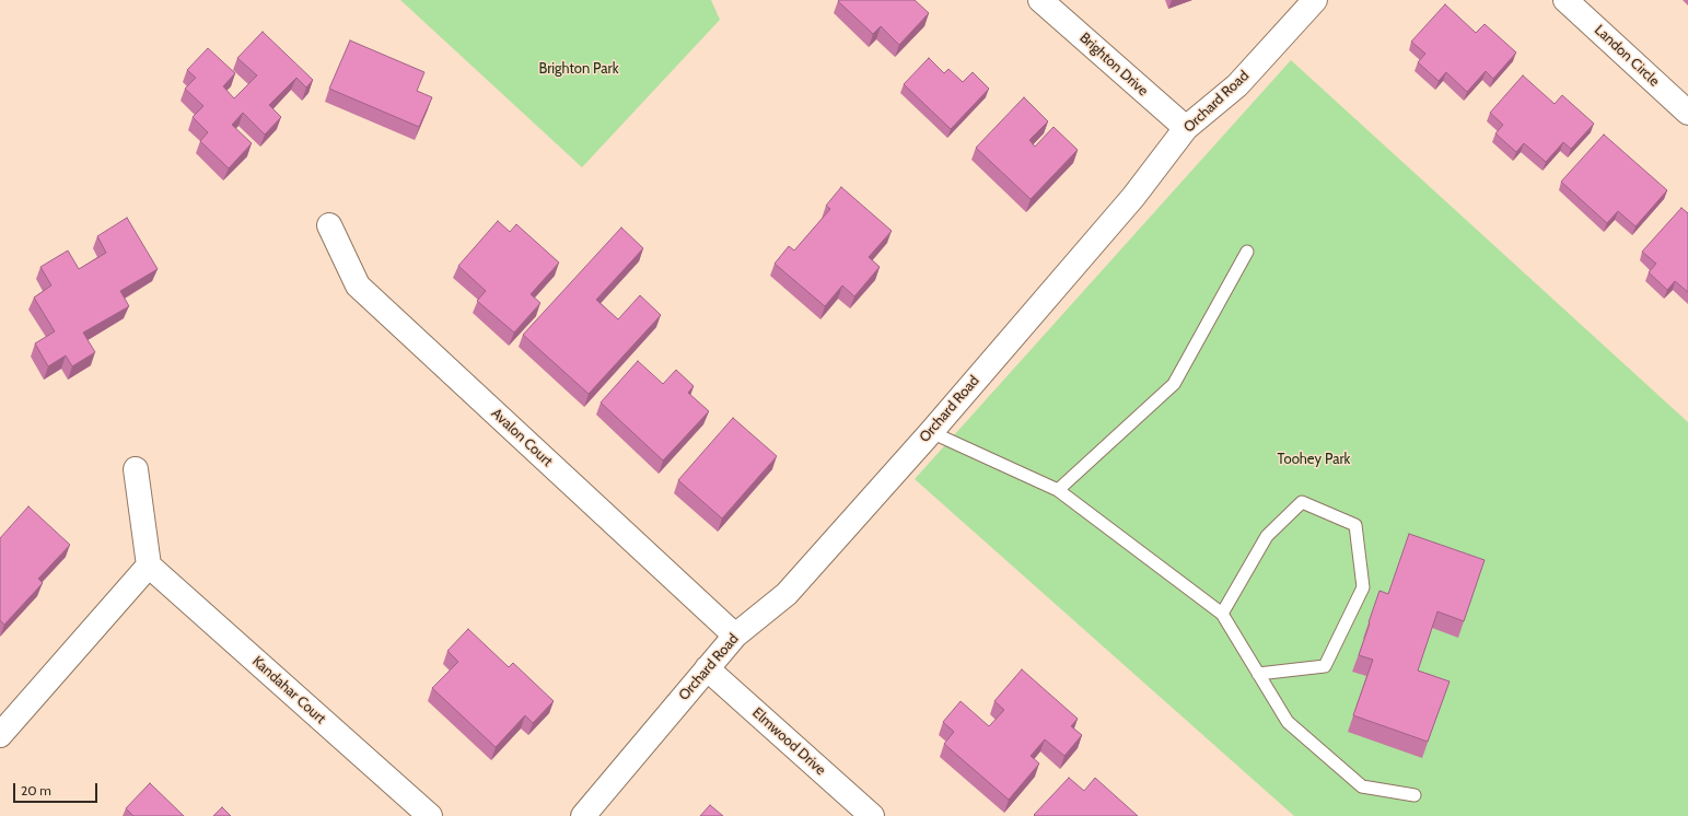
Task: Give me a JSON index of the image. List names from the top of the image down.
{
  "streets": {
    "street": [
      "Landon Circle",
      "Brighton Drive",
      "Orchard Road",
      "Avalon Court",
      "Kandahar Court",
      "Elmwood Drive"
    ]
  },
  "crossings": [
    ["Brighton Drive", "Orchard Road"],
    ["Orchard Road", "Avalon Court"],
    ["Orchard Road", "Elmwood Drive"]
  ],
  "parks": ["Brighton Park", "Toohey Park"],
  "scale_bar": "20 m"
}
